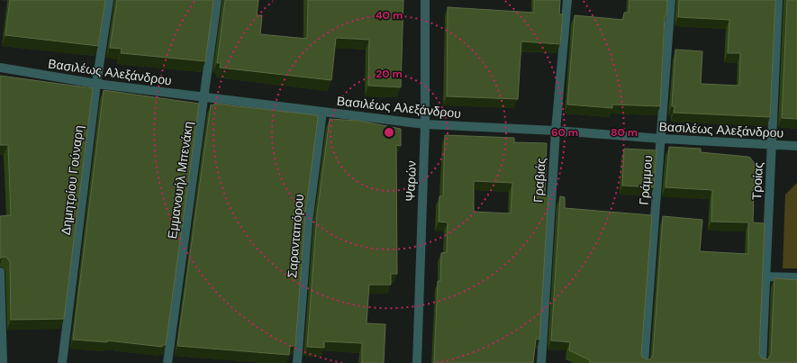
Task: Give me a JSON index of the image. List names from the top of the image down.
{
  "streets": {
    "street": [
      "Βασιλέως Αλεξάνδρου",
      "Δημητρίου Γούναρη",
      "Εμμανουήλ Μπενάκη",
      "Γραβιάς",
      "Γράμμου",
      "Ψαρών",
      "Τροίας",
      "Σαρανταπόρου"
    ]
  },
  "crossings": [
    ["Βασιλέως Αλεξάνδρου", "Δημητρίου Γούναρη"],
    ["Βασιλέως Αλεξάνδρου", "Εμμανουήλ Μπενάκη"],
    ["Βασιλέως Αλεξάνδρου", "Γραβιάς"],
    ["Βασιλέως Αλεξάνδρου", "Γράμμου"],
    ["Βασιλέως Αλεξάνδρου", "Ψαρών"],
    ["Βασιλέως Αλεξάνδρου", "Τροίας"],
    ["Βασιλέως Αλεξάνδρου", "Σαρανταπόρου"]
  ],
  "rings": [
    "40 m",
    "20 m",
    "60 m",
    "80 m"
  ]
}
